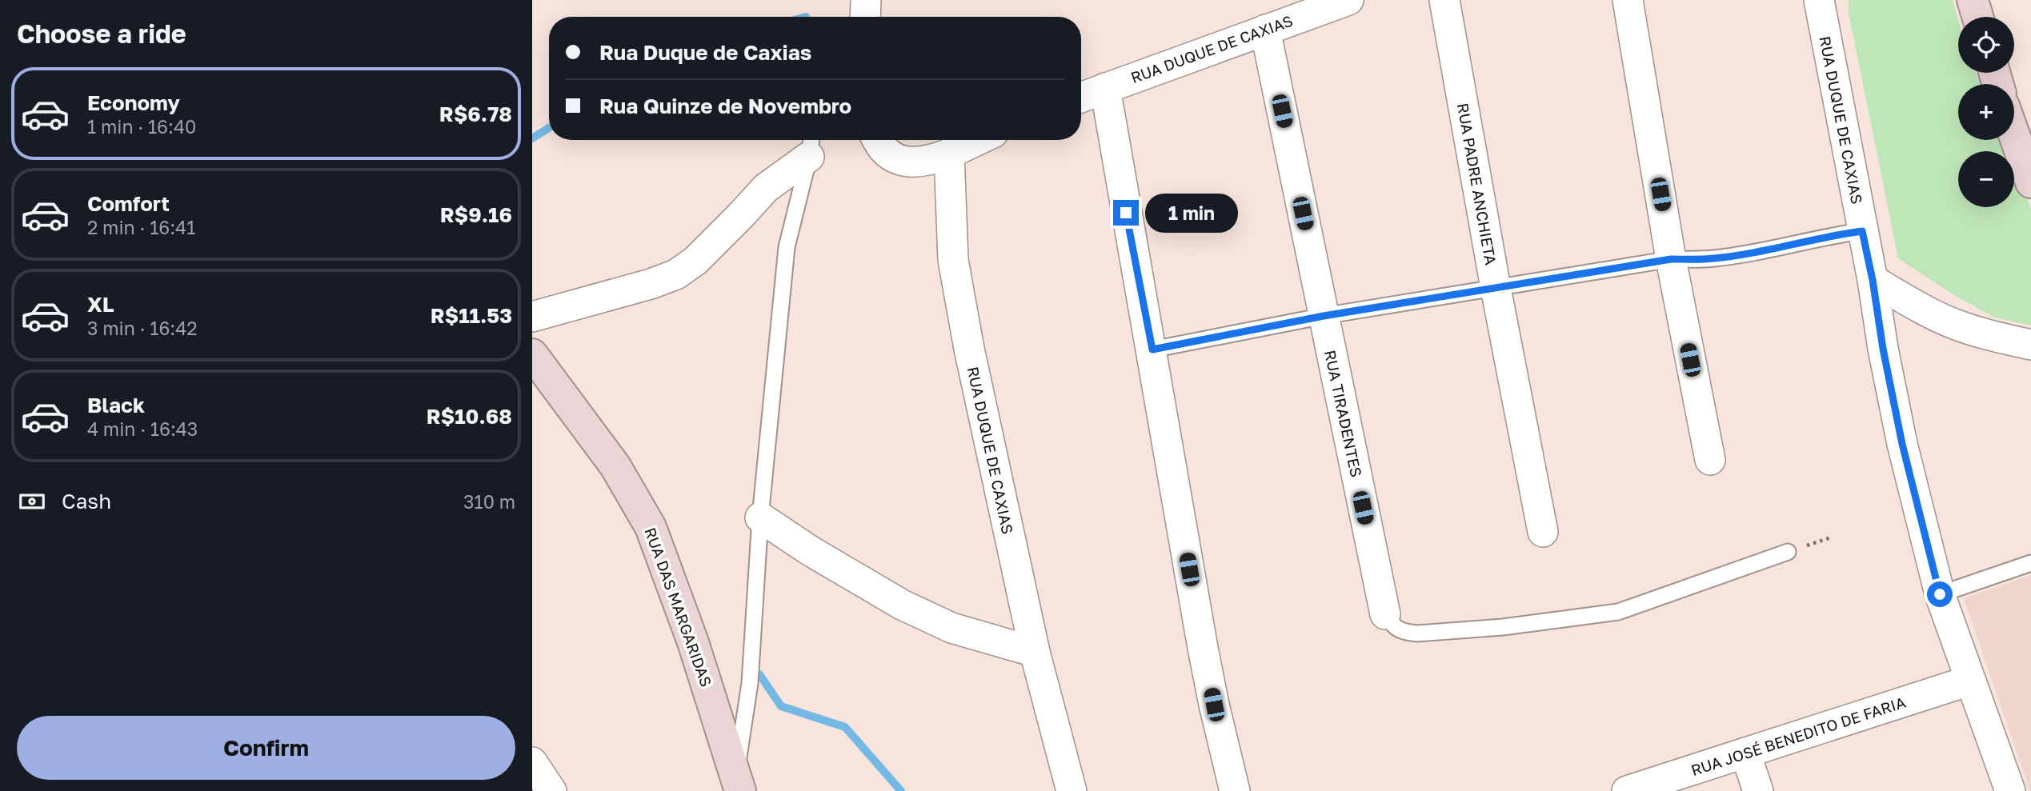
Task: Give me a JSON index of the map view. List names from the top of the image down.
{
  "streets": {
    "street": [
      "RUA DUQUE DE CAXIAS",
      "RUA PADRE ANCHIETA",
      "RUA TIRADENTES",
      "RUA DAS MARGARIDAS",
      "RUA JOSÉ BENEDITO DE FARIA"
    ]
  },
  "crossings": [
    ["RUA DUQUE DE CAXIAS", "RUA TIRADENTES"],
    ["RUA DUQUE DE CAXIAS", "RUA JOSÉ BENEDITO DE FARIA"]
  ],
  "page": {
    "heading": "Choose a ride",
    "map_buttons": ["+", "−"],
    "banner": ["Rua Duque de Caxias", "Rua Quinze de Novembro"],
    "list": [
      {
        "name": "Economy",
        "note": "1 min · 16:40",
        "value": "R$6.78"
      },
      {
        "name": "Comfort",
        "note": "2 min · 16:41",
        "value": "R$9.16"
      },
      {
        "name": "XL",
        "note": "3 min · 16:42",
        "value": "R$11.53"
      },
      {
        "name": "Black",
        "note": "4 min · 16:43",
        "value": "R$10.68"
      }
    ],
    "bubble": "1 min",
    "pay": ["Cash", "310 m"],
    "buttons": "Confirm"
  }
}
